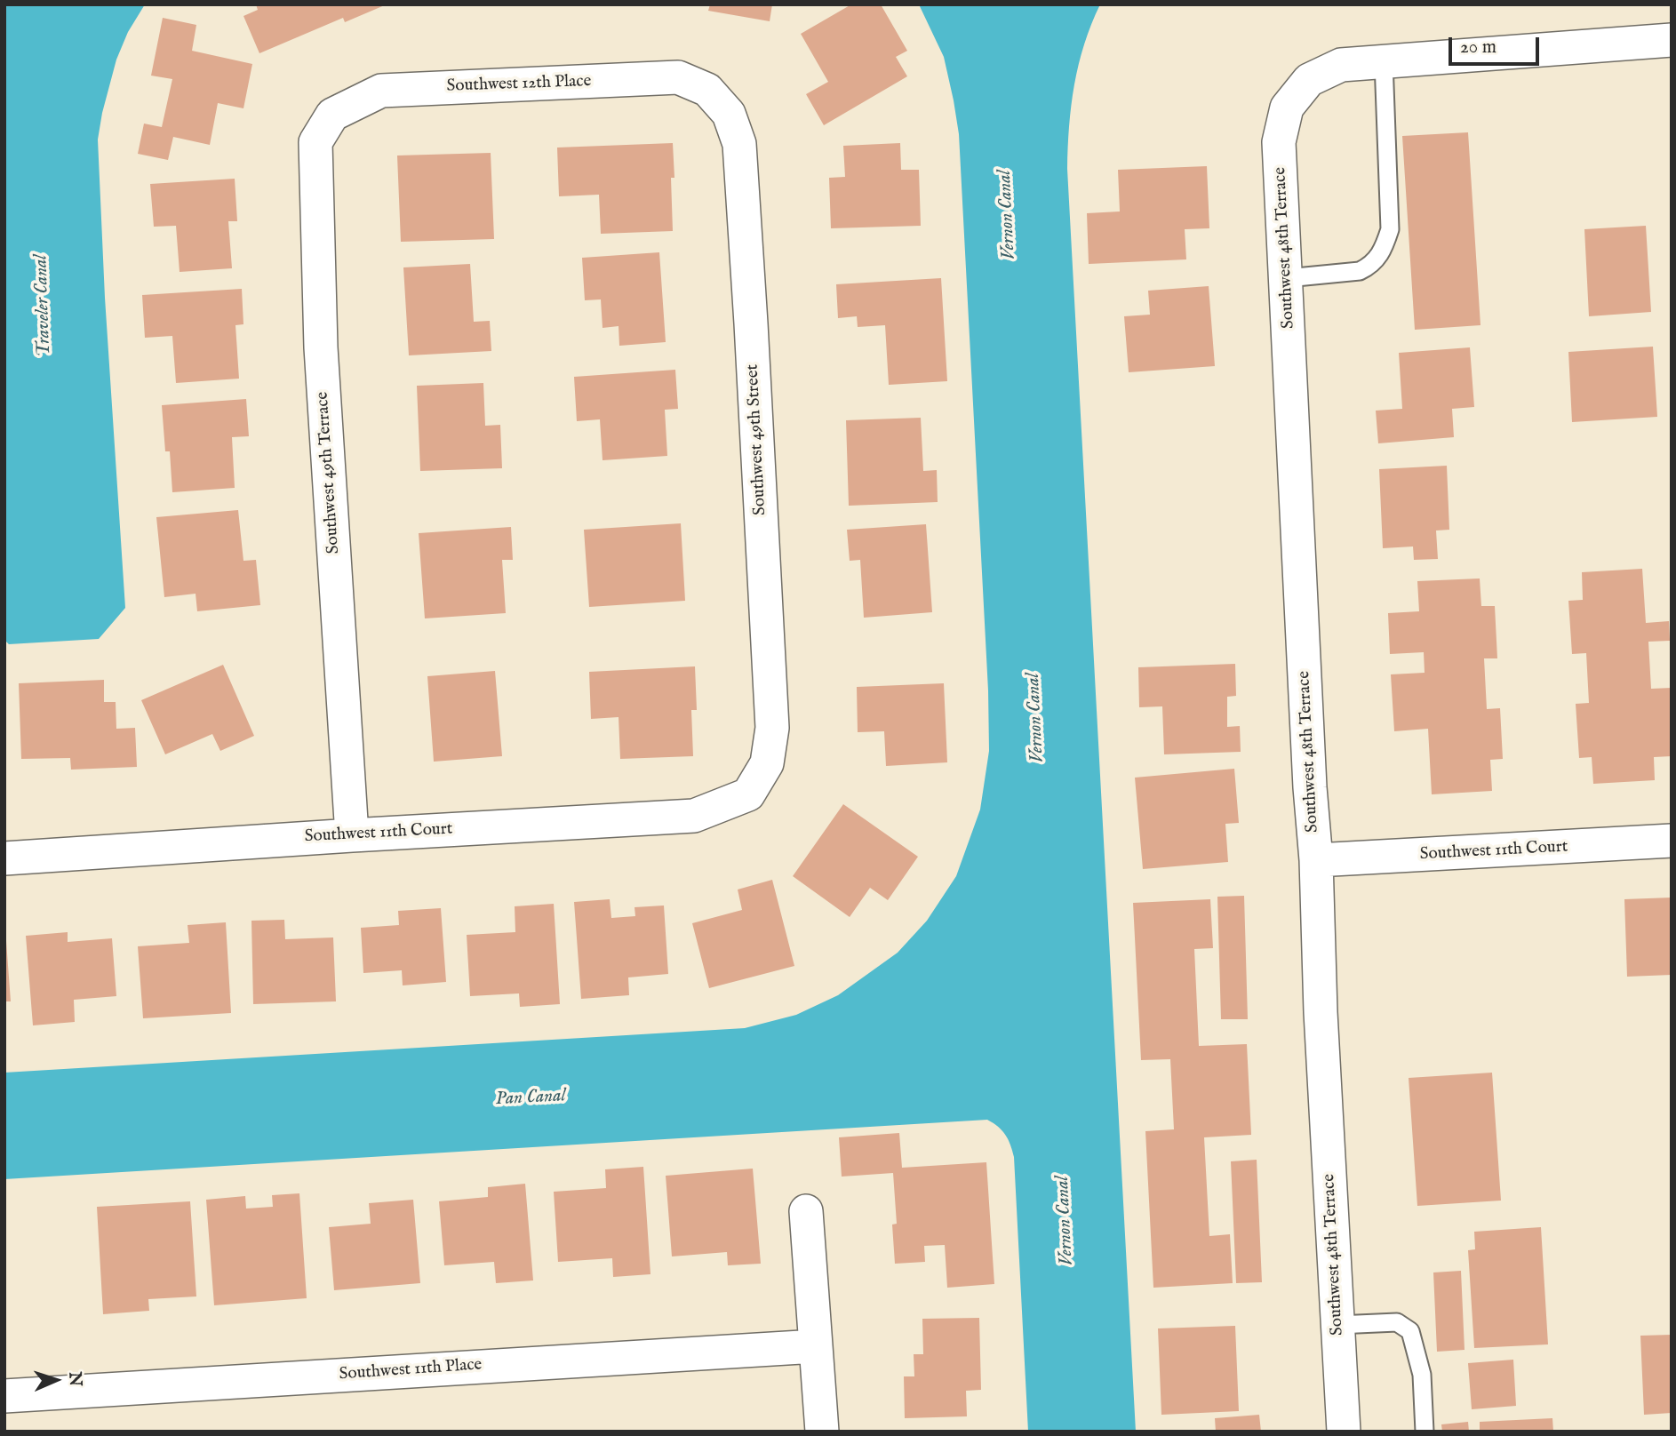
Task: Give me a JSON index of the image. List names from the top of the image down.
{
  "streets": {
    "street": [
      "Southwest 12th Place",
      "Southwest 48th Terrace",
      "Southwest 49th Street",
      "Southwest 49th Terrace",
      "Southwest 11th Court",
      "Southwest 11th Place"
    ]
  },
  "crossings": [
    ["Southwest 12th Place", "Southwest 49th Street"],
    ["Southwest 12th Place", "Southwest 49th Terrace"],
    ["Southwest 48th Terrace", "Southwest 11th Court"],
    ["Southwest 49th Street", "Southwest 11th Court"],
    ["Southwest 49th Terrace", "Southwest 11th Court"]
  ],
  "water": ["Vernon Canal", "Traveler Canal", "Pan Canal"],
  "scale_bar": "20 m",
  "north": "right"
}
